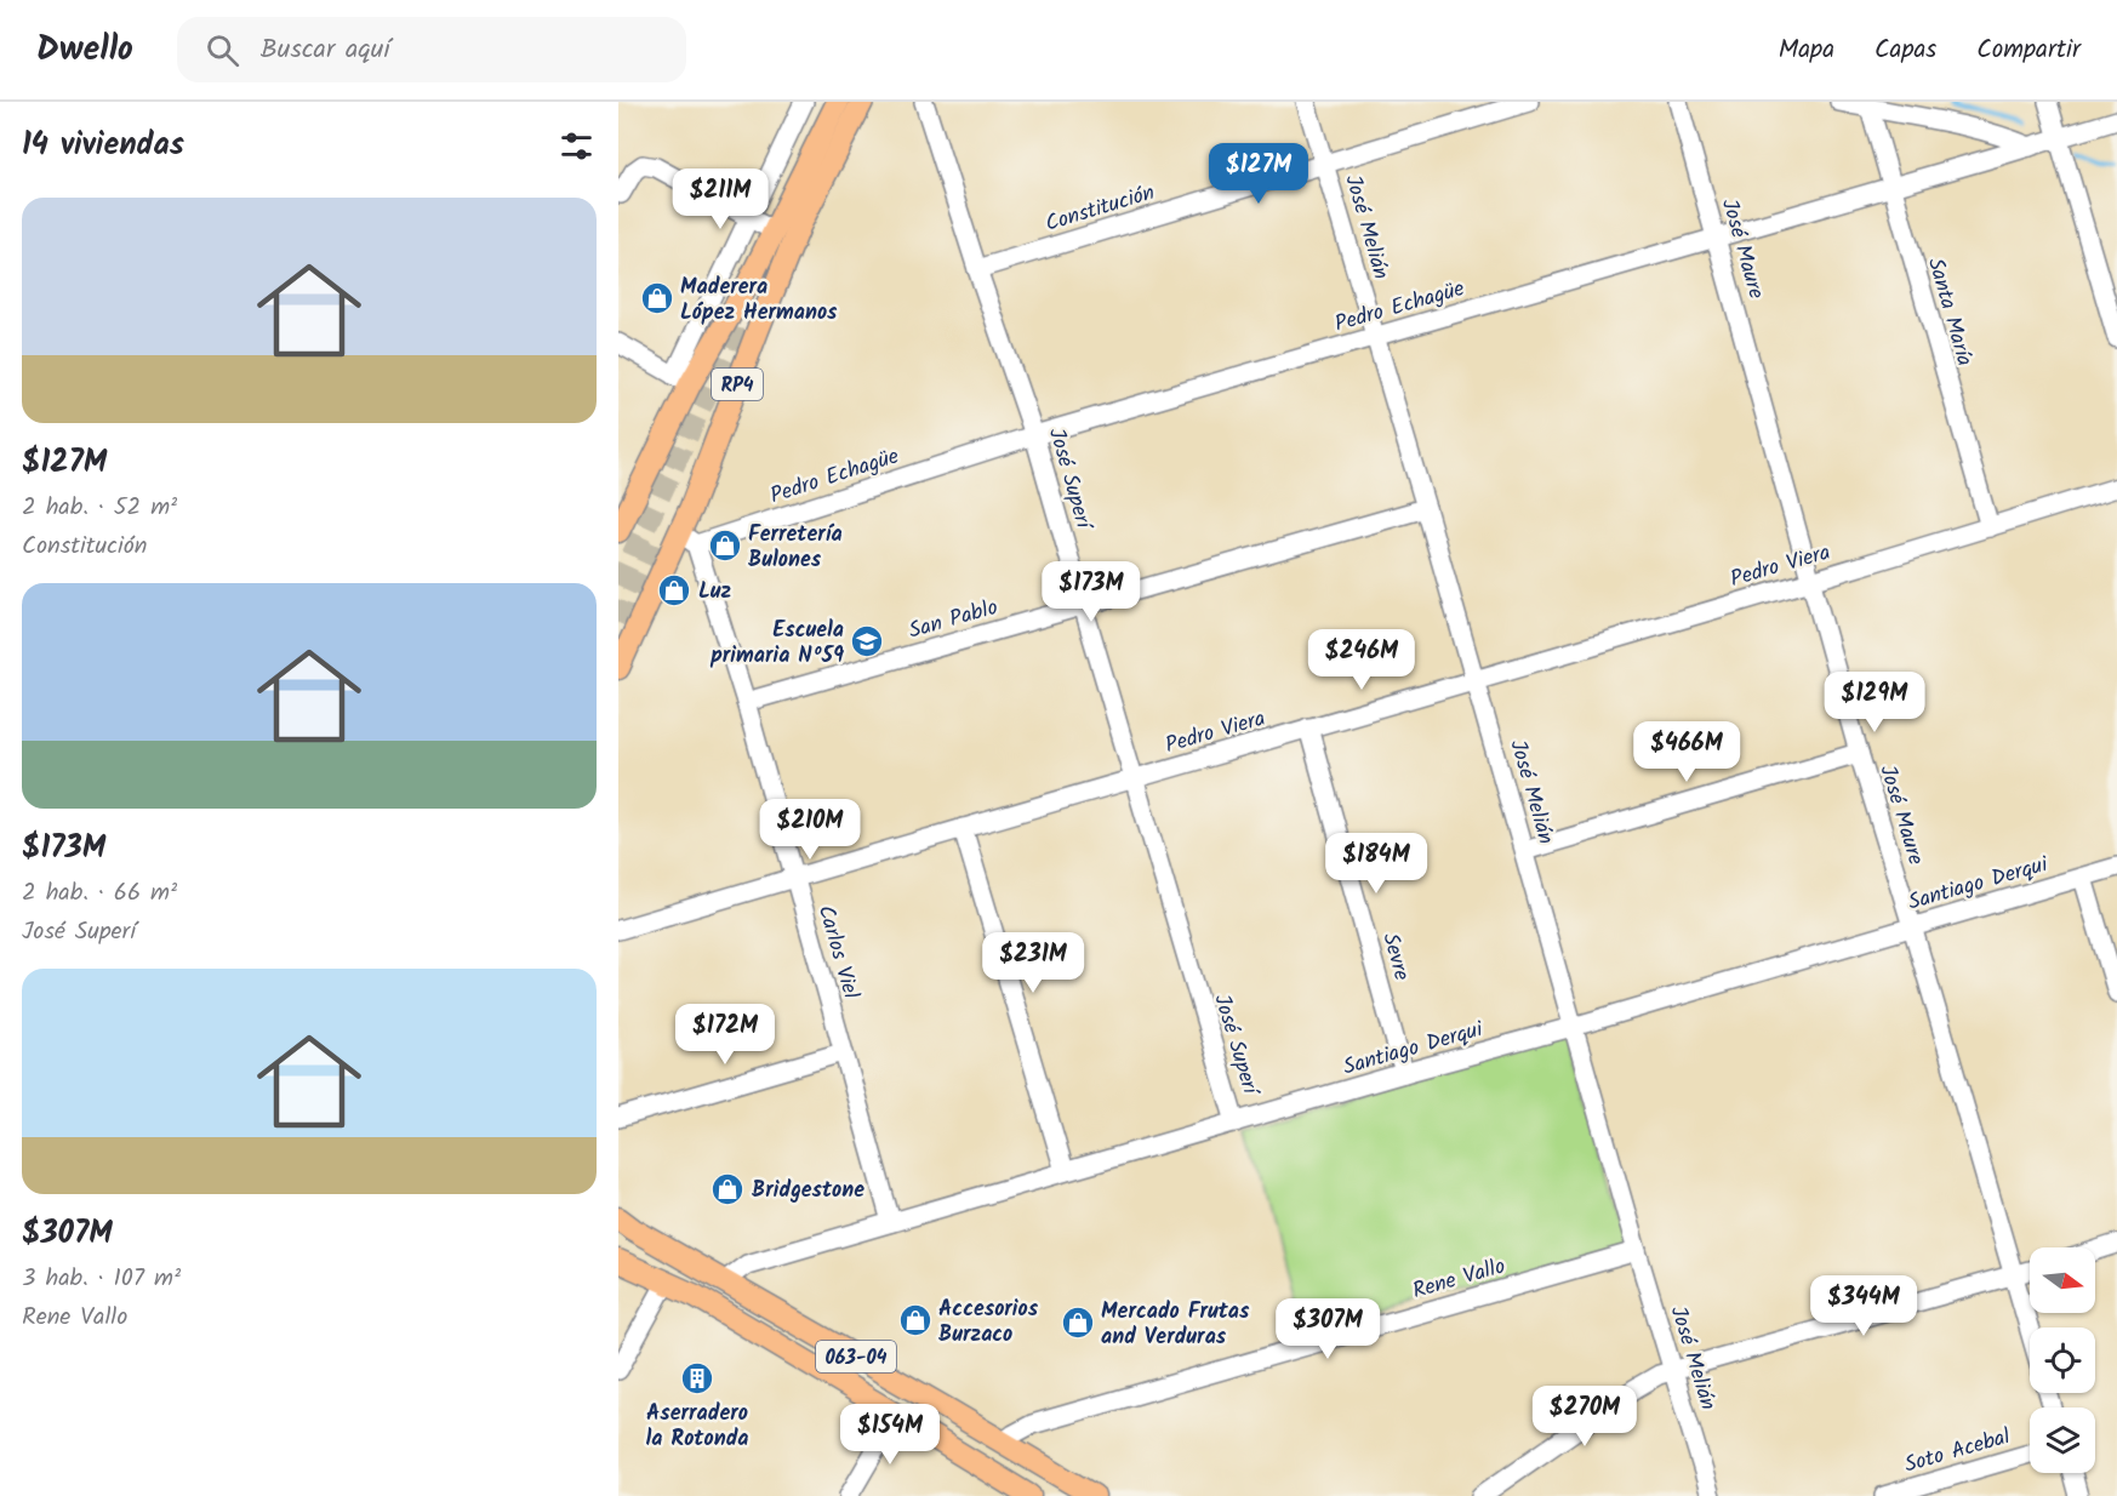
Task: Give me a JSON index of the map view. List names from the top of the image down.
{
  "streets": {
    "main road": ["RP4", "063-04"],
    "street": [
      "Constitución",
      "José Melián",
      "José Maure",
      "Pedro Echagüe",
      "Santa María",
      "José Superí",
      "Pedro Viera",
      "San Pablo",
      "Santiago Derqui",
      "Carlos Viel",
      "Sevre",
      "Rene Vallo",
      "Soto Acebal"
    ]
  },
  "crossings": [
    ["Constitución", "José Melián"],
    ["Constitución", "José Superí"],
    ["José Melián", "Pedro Echagüe"],
    ["José Melián", "Pedro Viera"],
    ["José Melián", "San Pablo"],
    ["José Melián", "Santiago Derqui"],
    ["José Melián", "Rene Vallo"],
    ["José Maure", "Pedro Echagüe"],
    ["José Maure", "Pedro Viera"],
    ["José Maure", "Santiago Derqui"],
    ["Pedro Echagüe", "Santa María"],
    ["Pedro Echagüe", "RP4"],
    ["Pedro Echagüe", "José Superí"],
    ["Pedro Echagüe", "Carlos Viel"],
    ["Santa María", "Pedro Viera"],
    ["RP4", "Carlos Viel"],
    ["José Superí", "Pedro Viera"],
    ["José Superí", "San Pablo"],
    ["José Superí", "Santiago Derqui"],
    ["Pedro Viera", "Carlos Viel"],
    ["Pedro Viera", "Sevre"],
    ["San Pablo", "Carlos Viel"],
    ["Santiago Derqui", "Carlos Viel"],
    ["Santiago Derqui", "Sevre"],
    ["Santiago Derqui", "063-04"],
    ["Rene Vallo", "063-04"]
  ],
  "places": {
    "shop": [
      "Maderera López Hermanos",
      "Ferretería Bulones",
      "Luz",
      "Bridgestone",
      "Accesorios Burzaco",
      "Mercado Frutas and Verduras"
    ],
    "school or university": ["Escuela primaria Nº59"],
    "building": ["Aserradero la Rotonda"]
  },
  "north": "right",
  "page": {
    "header": "Dwello",
    "search": "Buscar aquí",
    "nav": ["Mapa", "Capas", "Compartir"],
    "heading": "14 viviendas",
    "price": [
      "$127M",
      "$211M",
      "$173M",
      "$246M",
      "$129M",
      "$466M",
      "$210M",
      "$184M",
      "$231M",
      "$172M",
      "$344M",
      "$307M",
      "$270M",
      "$154M"
    ],
    "list": [
      {
        "name": "$127M",
        "note": "2 hab. · 52 m² · Constitución"
      },
      {
        "name": "$173M",
        "note": "2 hab. · 66 m² · José Superí"
      },
      {
        "name": "$307M",
        "note": "3 hab. · 107 m² · Rene Vallo"
      }
    ]
  }
}
